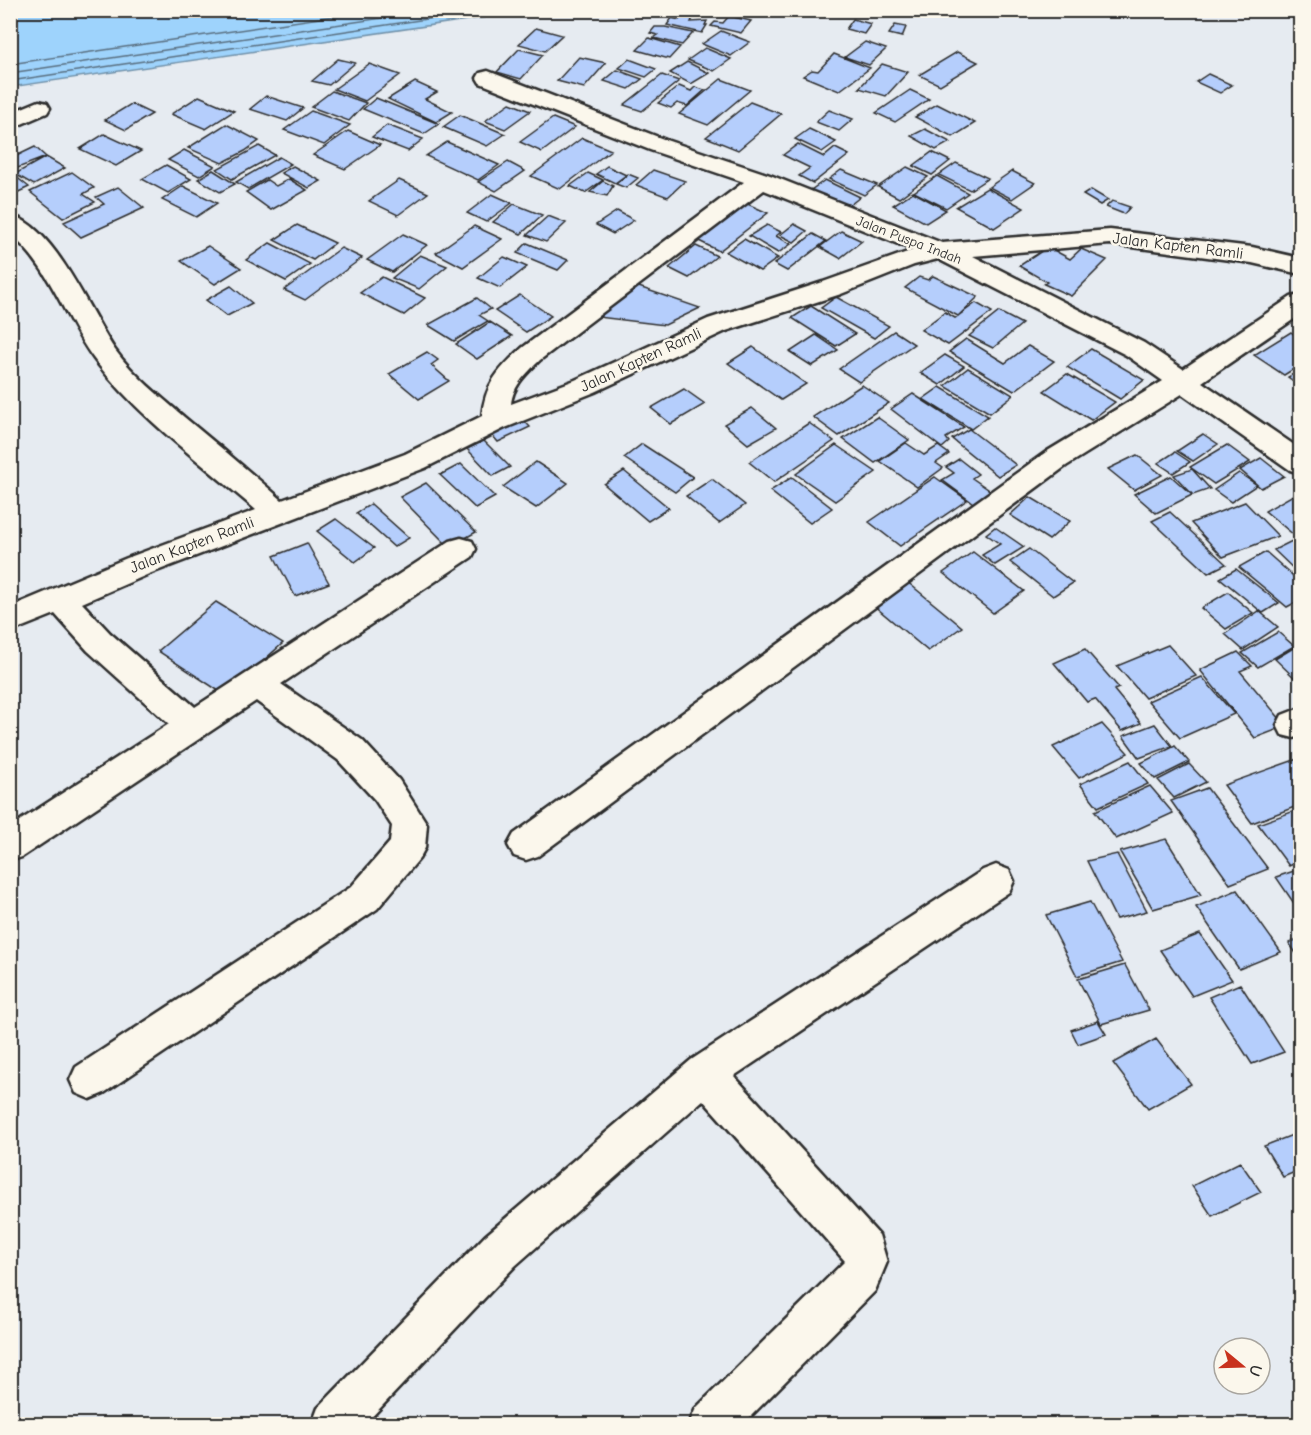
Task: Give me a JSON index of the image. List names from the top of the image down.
{
  "streets": {
    "street": ["Jalan Puspa Indah", "Jalan Kapten Ramli"]
  },
  "crossings": [
    ["Jalan Puspa Indah", "Jalan Kapten Ramli"]
  ],
  "north": "right"
}
